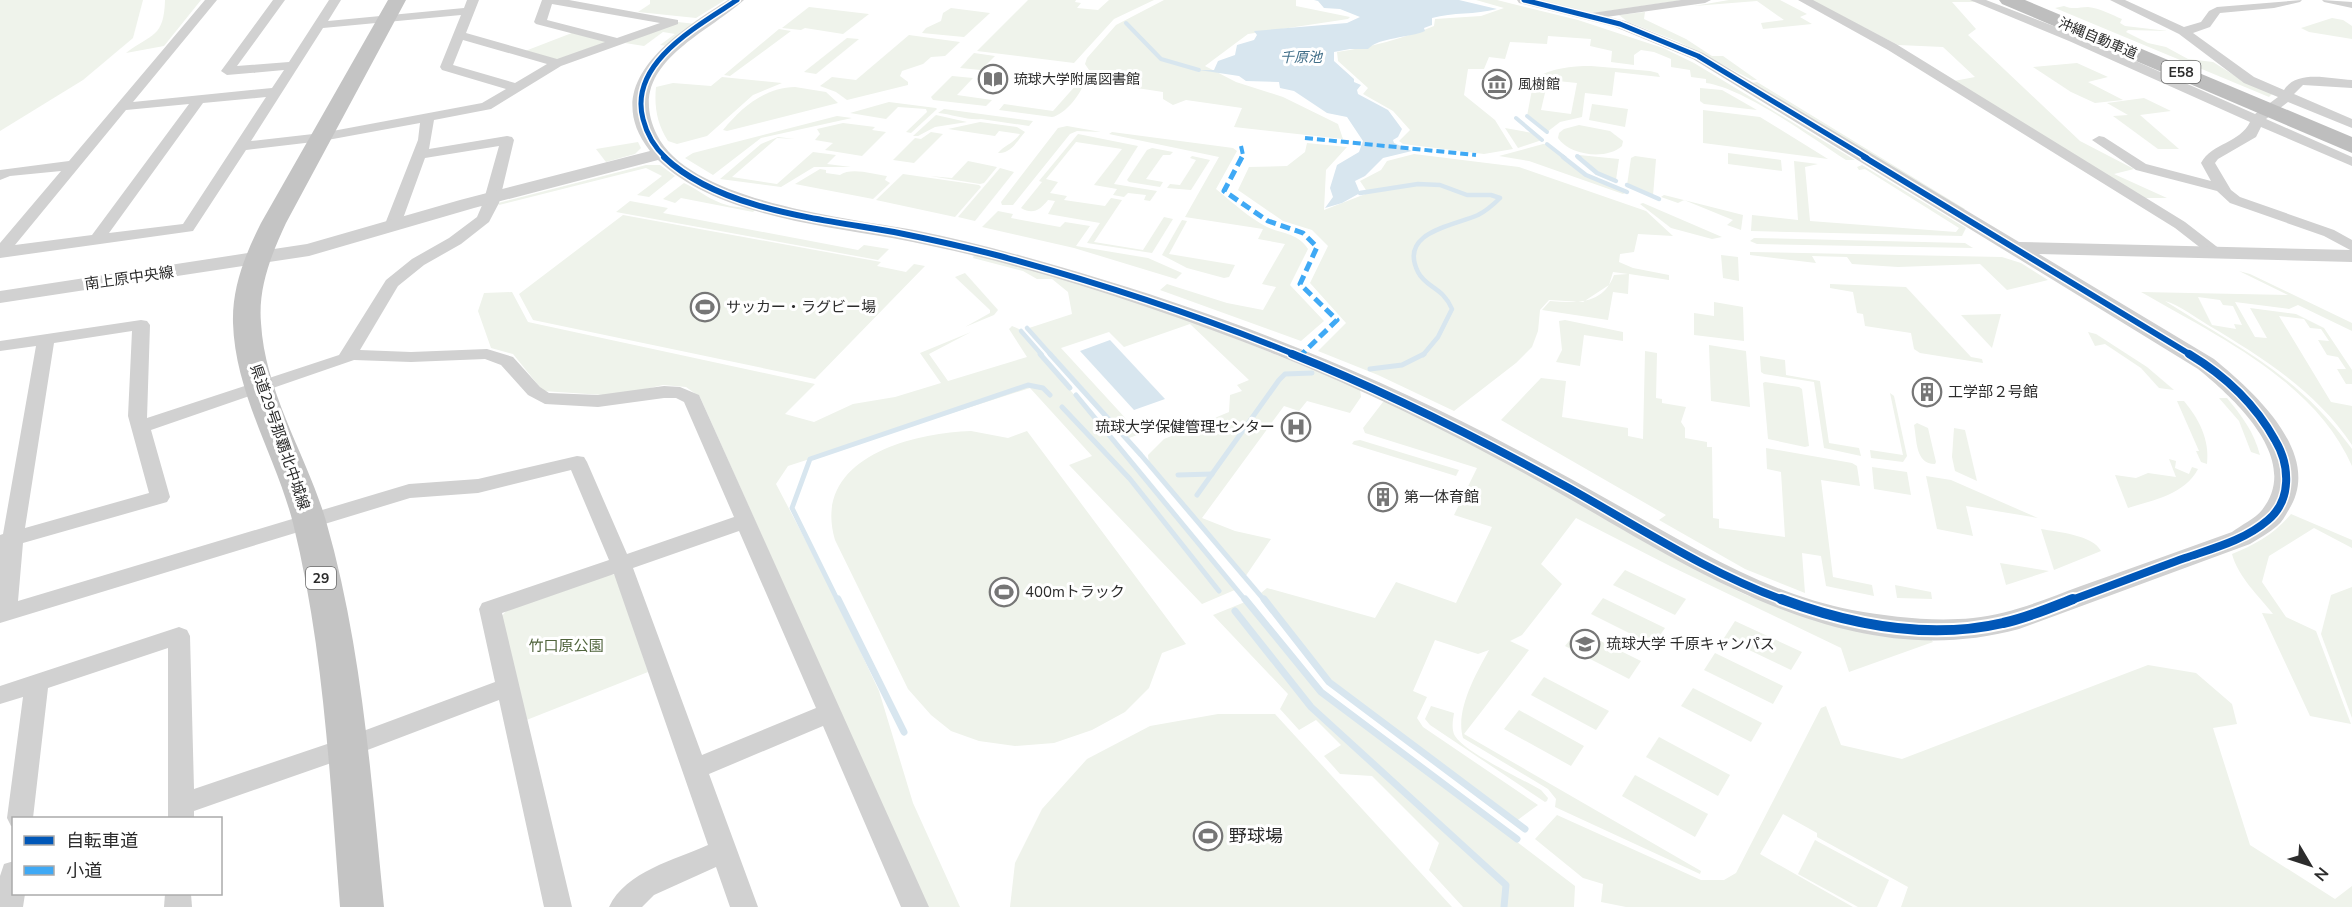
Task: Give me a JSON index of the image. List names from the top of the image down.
{
  "streets": {
    "highway": ["沖縄自動車道", "E58"],
    "main road": ["県道29号那覇北中城線", "29"],
    "street": ["南上原中央線"]
  },
  "crossings": [
    ["南上原中央線", "県道29号那覇北中城線"]
  ],
  "water": ["千原池"],
  "parks": ["竹口原公園"],
  "places": {
    "library": ["琉球大学附属図書館"],
    "museum": ["風樹館"],
    "sports": ["サッカー・ラグビー場", "400mトラック", "野球場"],
    "building": ["工学部２号館", "第一体育館"],
    "hospital": ["琉球大学保健管理センター"],
    "school or university": ["琉球大学 千原キャンパス"]
  },
  "legend": ["自転車道", "小道"],
  "north": "bottom right"
}
